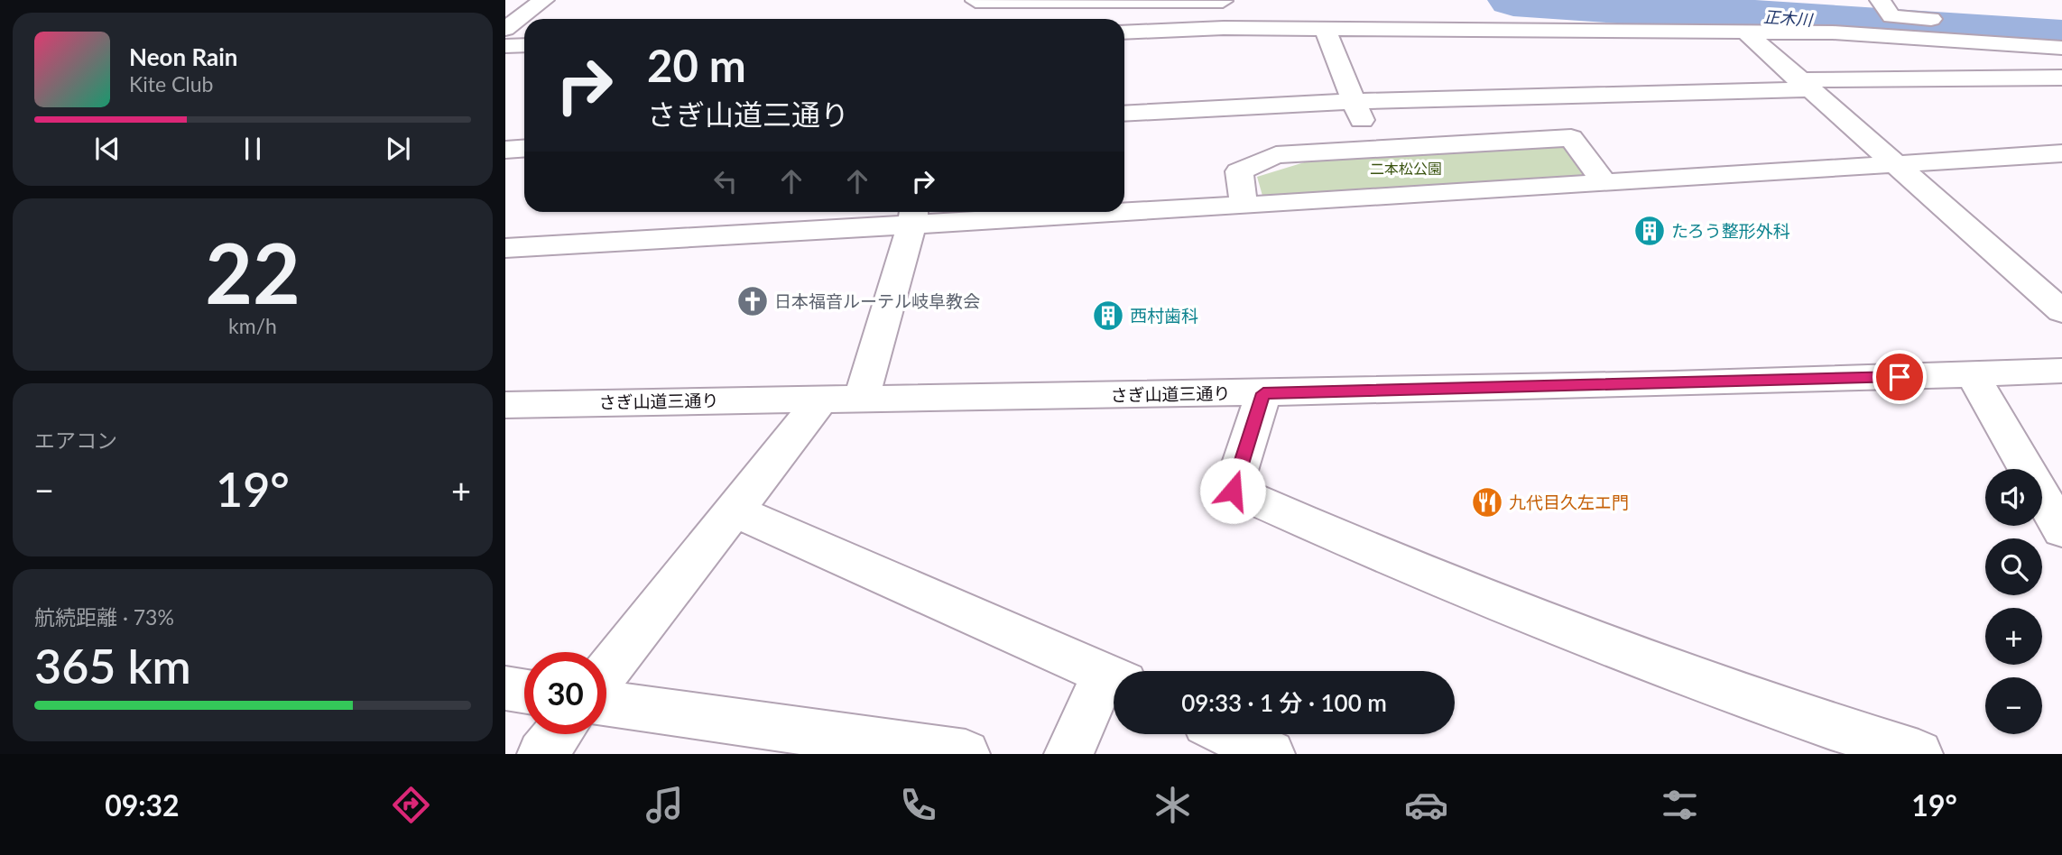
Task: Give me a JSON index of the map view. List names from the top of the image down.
{
  "streets": {
    "street": ["さぎ山道三通り"]
  },
  "water": ["正木川"],
  "parks": ["二本松公園"],
  "places": {
    "building": ["たろう整形外科", "西村歯科"],
    "church": ["日本福音ルーテル岐阜教会"],
    "restaurant": ["九代目久左エ門"]
  },
  "page": {
    "turn": ["20 m", "さぎ山道三通り"],
    "song": ["Neon Rain", "Kite Club"],
    "tile": [
      ["22", "km/h"],
      "エアコン",
      ["航続距離 · 73%", "365 km"]
    ],
    "heat": ["−", "19°", "+"],
    "map_buttons": ["+", "−"],
    "limit": "30",
    "trip": "09:33 · 1 分 · 100 m",
    "tabs": ["09:32", "19°"]
  }
}
